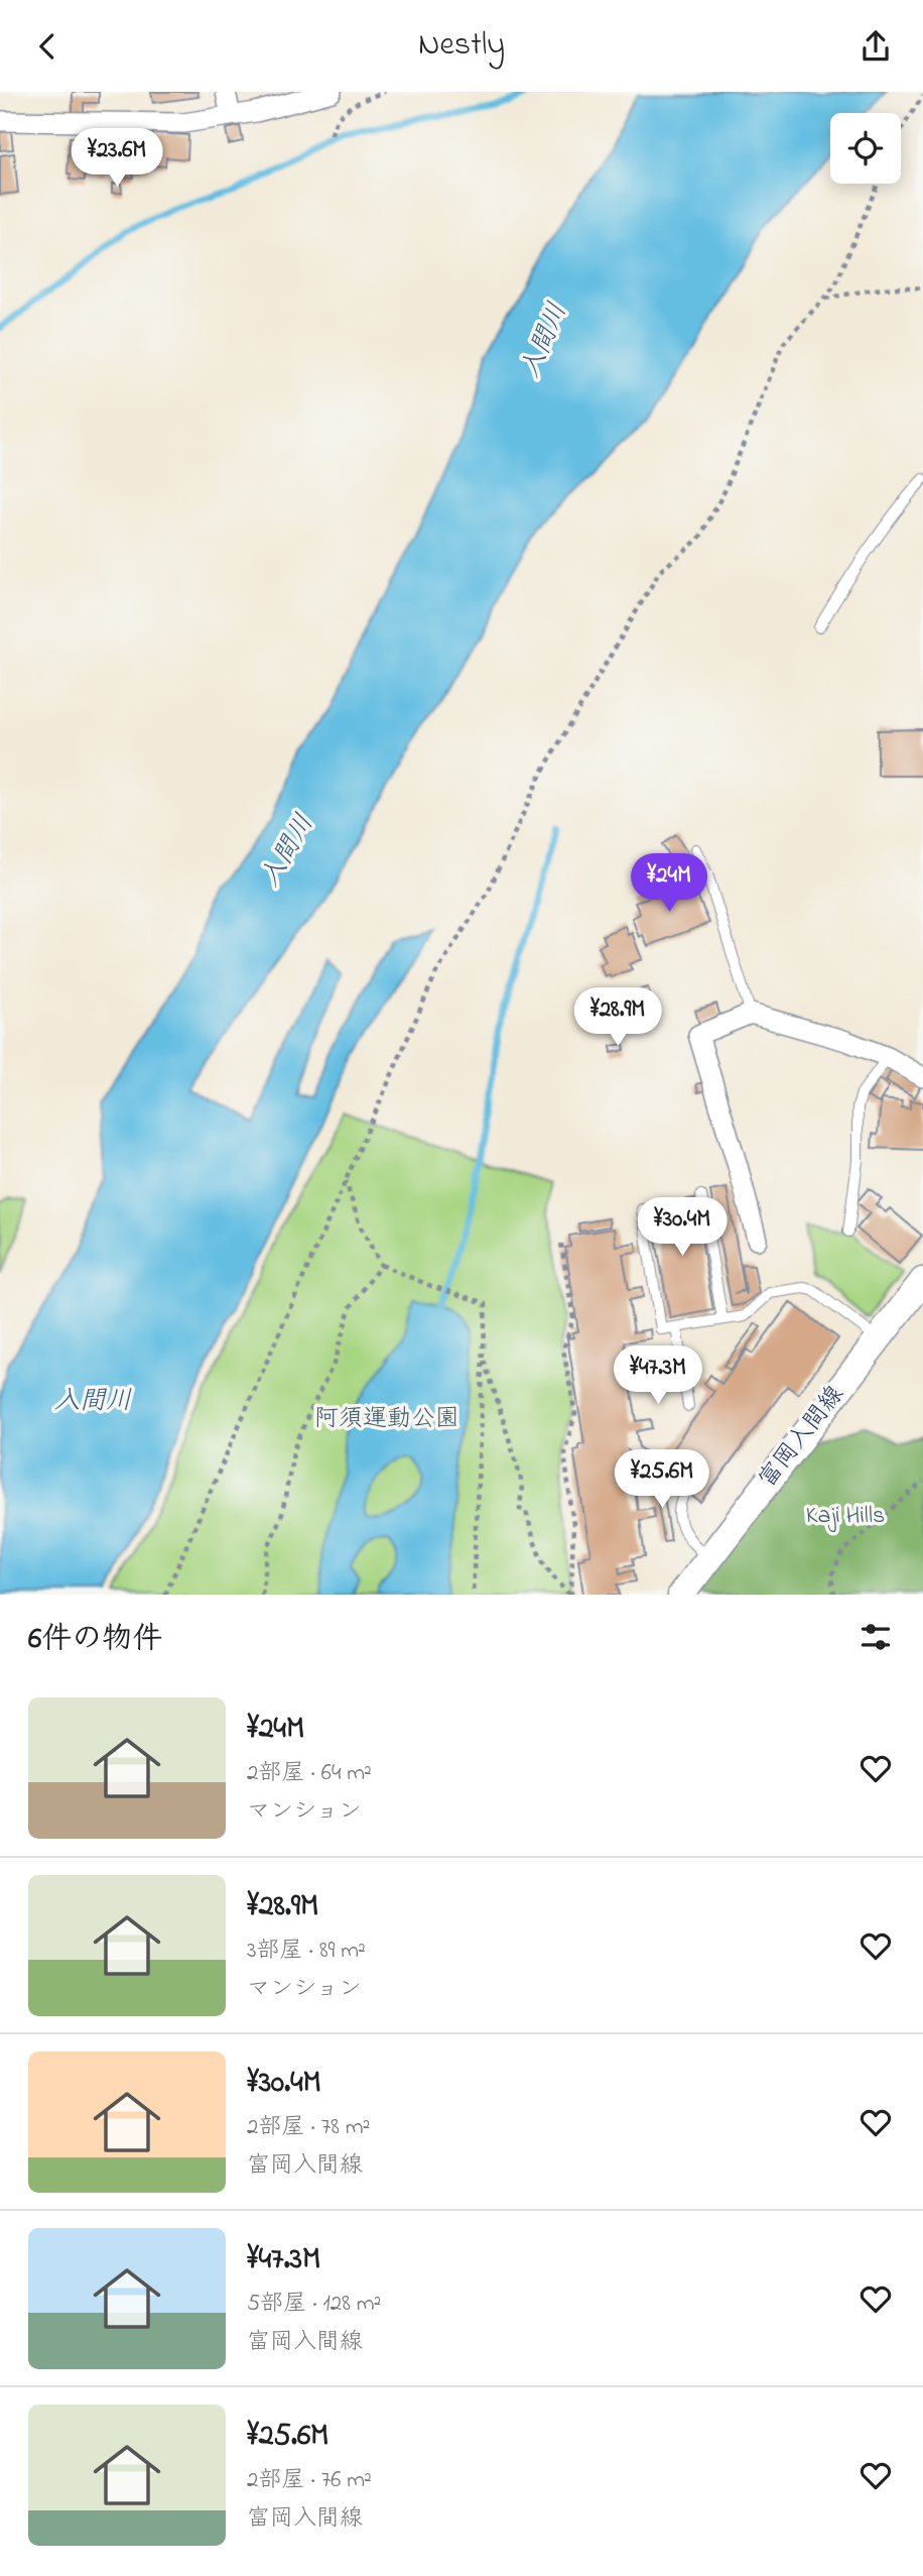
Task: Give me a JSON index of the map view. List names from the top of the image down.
{
  "streets": {
    "main road": ["富岡入間線"]
  },
  "water": ["入間川"],
  "parks": ["阿須運動公園", "Kaji Hills"],
  "page": {
    "header": "Nestly",
    "price": [
      "¥23.6M",
      "¥24M",
      "¥28.9M",
      "¥30.4M",
      "¥47.3M",
      "¥25.6M"
    ],
    "heading": "6件の物件",
    "list": [
      {
        "name": "¥24M",
        "note": "2部屋 · 64 m² · マンション"
      },
      {
        "name": "¥28.9M",
        "note": "3部屋 · 89 m² · マンション"
      },
      {
        "name": "¥30.4M",
        "note": "2部屋 · 78 m² · 富岡入間線"
      },
      {
        "name": "¥47.3M",
        "note": "5部屋 · 128 m² · 富岡入間線"
      },
      {
        "name": "¥25.6M",
        "note": "2部屋 · 76 m² · 富岡入間線"
      }
    ]
  }
}
